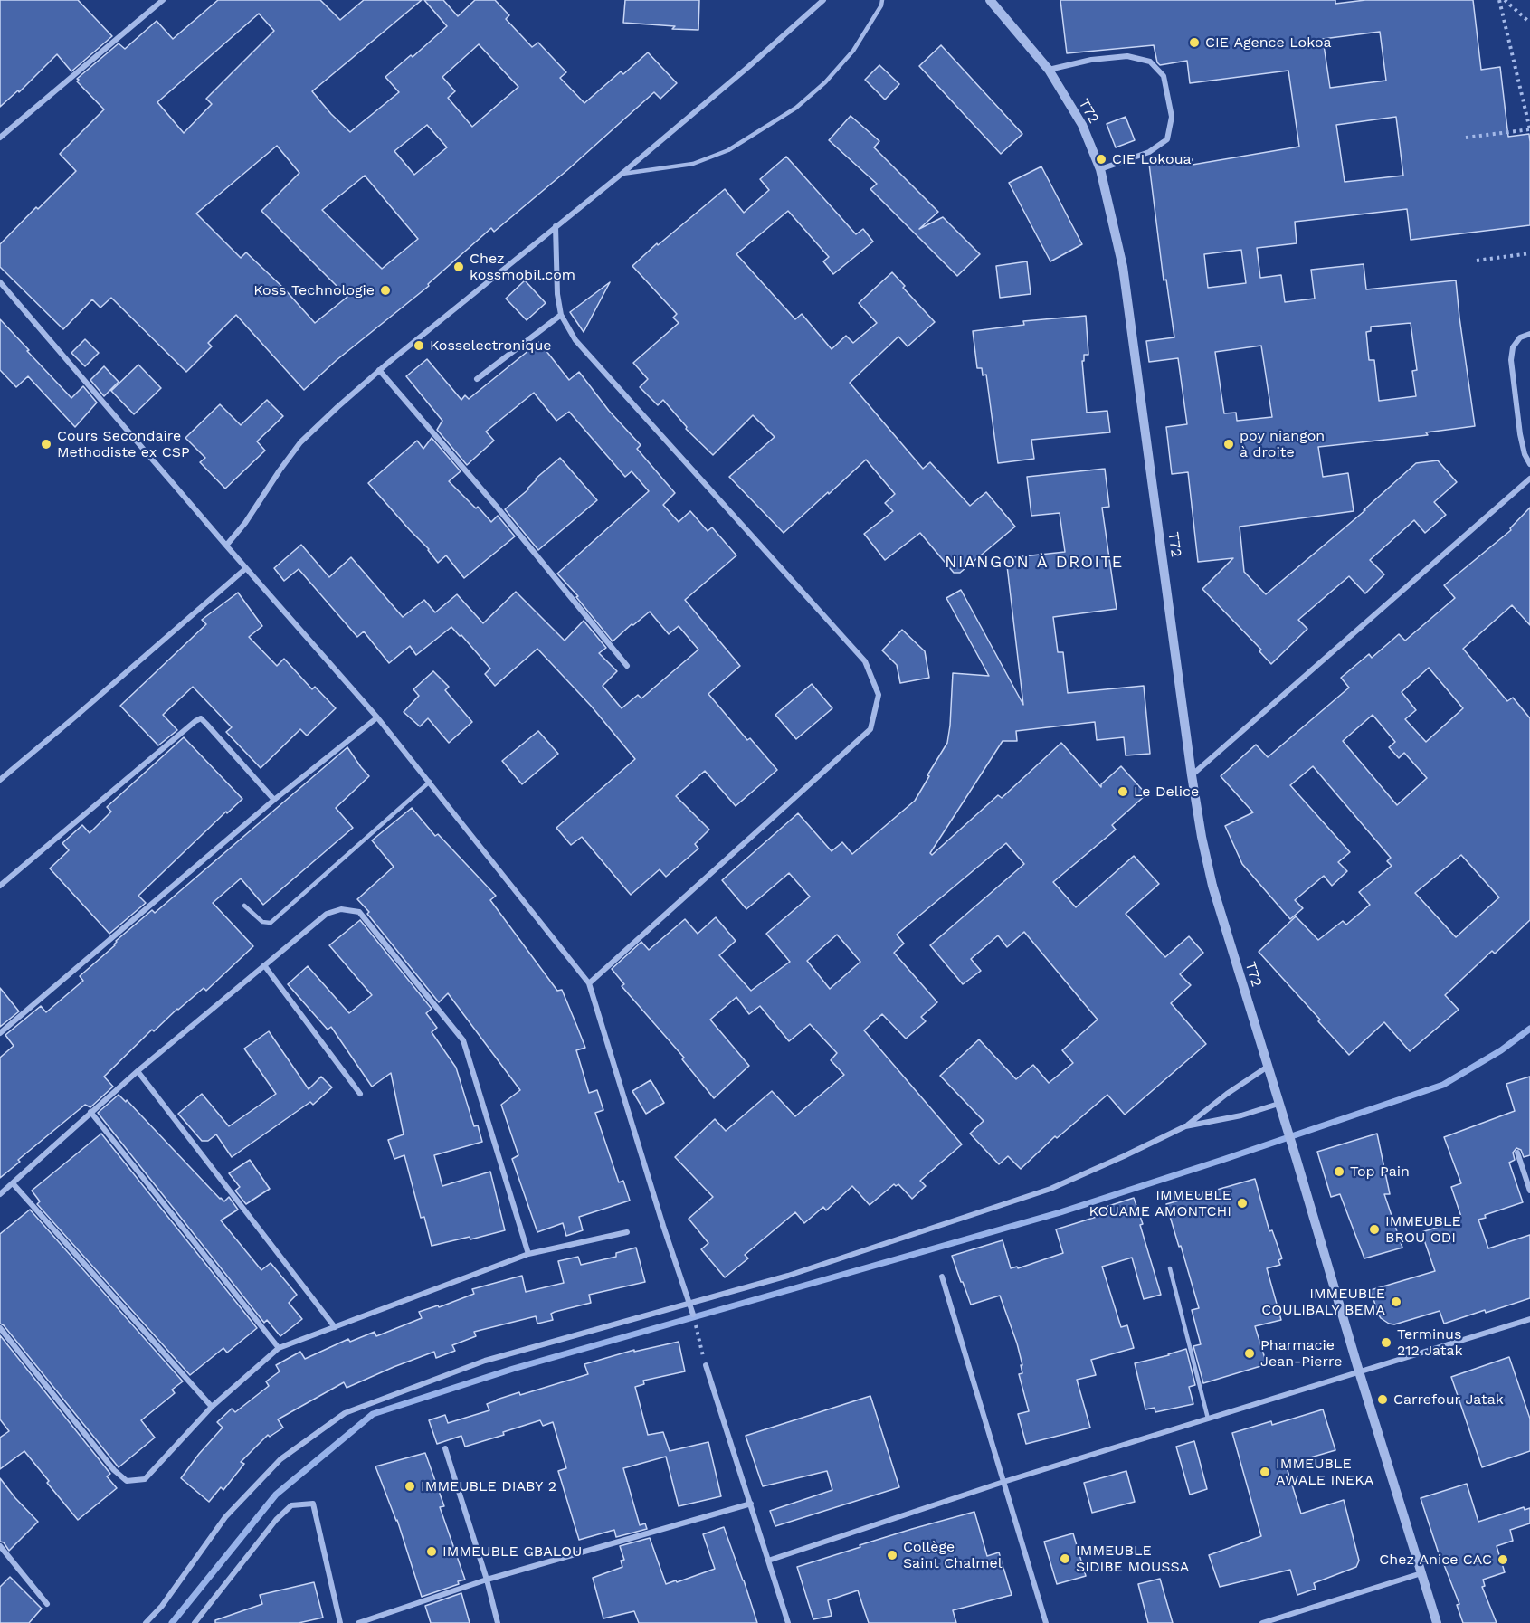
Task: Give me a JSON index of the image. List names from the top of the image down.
{
  "streets": {
    "street": ["T72"]
  },
  "districts": ["NIANGON À DROITE"],
  "places": [
    "CIE Agence Lokoa",
    "CIE Lokoua",
    "Chez kossmobil.com",
    "Koss Technologie",
    "Kosselectronique",
    "Cours Secondaire Methodiste ex CSP",
    "poy niangon à droite",
    "Le Delice",
    "Top Pain",
    "IMMEUBLE KOUAME AMONTCHI",
    "IMMEUBLE BROU ODI",
    "IMMEUBLE COULIBALY BEMA",
    "Terminus 212 Jatak",
    "Pharmacie Jean-Pierre",
    "Carrefour Jatak",
    "IMMEUBLE AWALE INEKA",
    "IMMEUBLE DIABY 2",
    "IMMEUBLE GBALOU",
    "Collège Saint Chalmel",
    "IMMEUBLE SIDIBE MOUSSA",
    "Chez Anice CAC"
  ]
}
